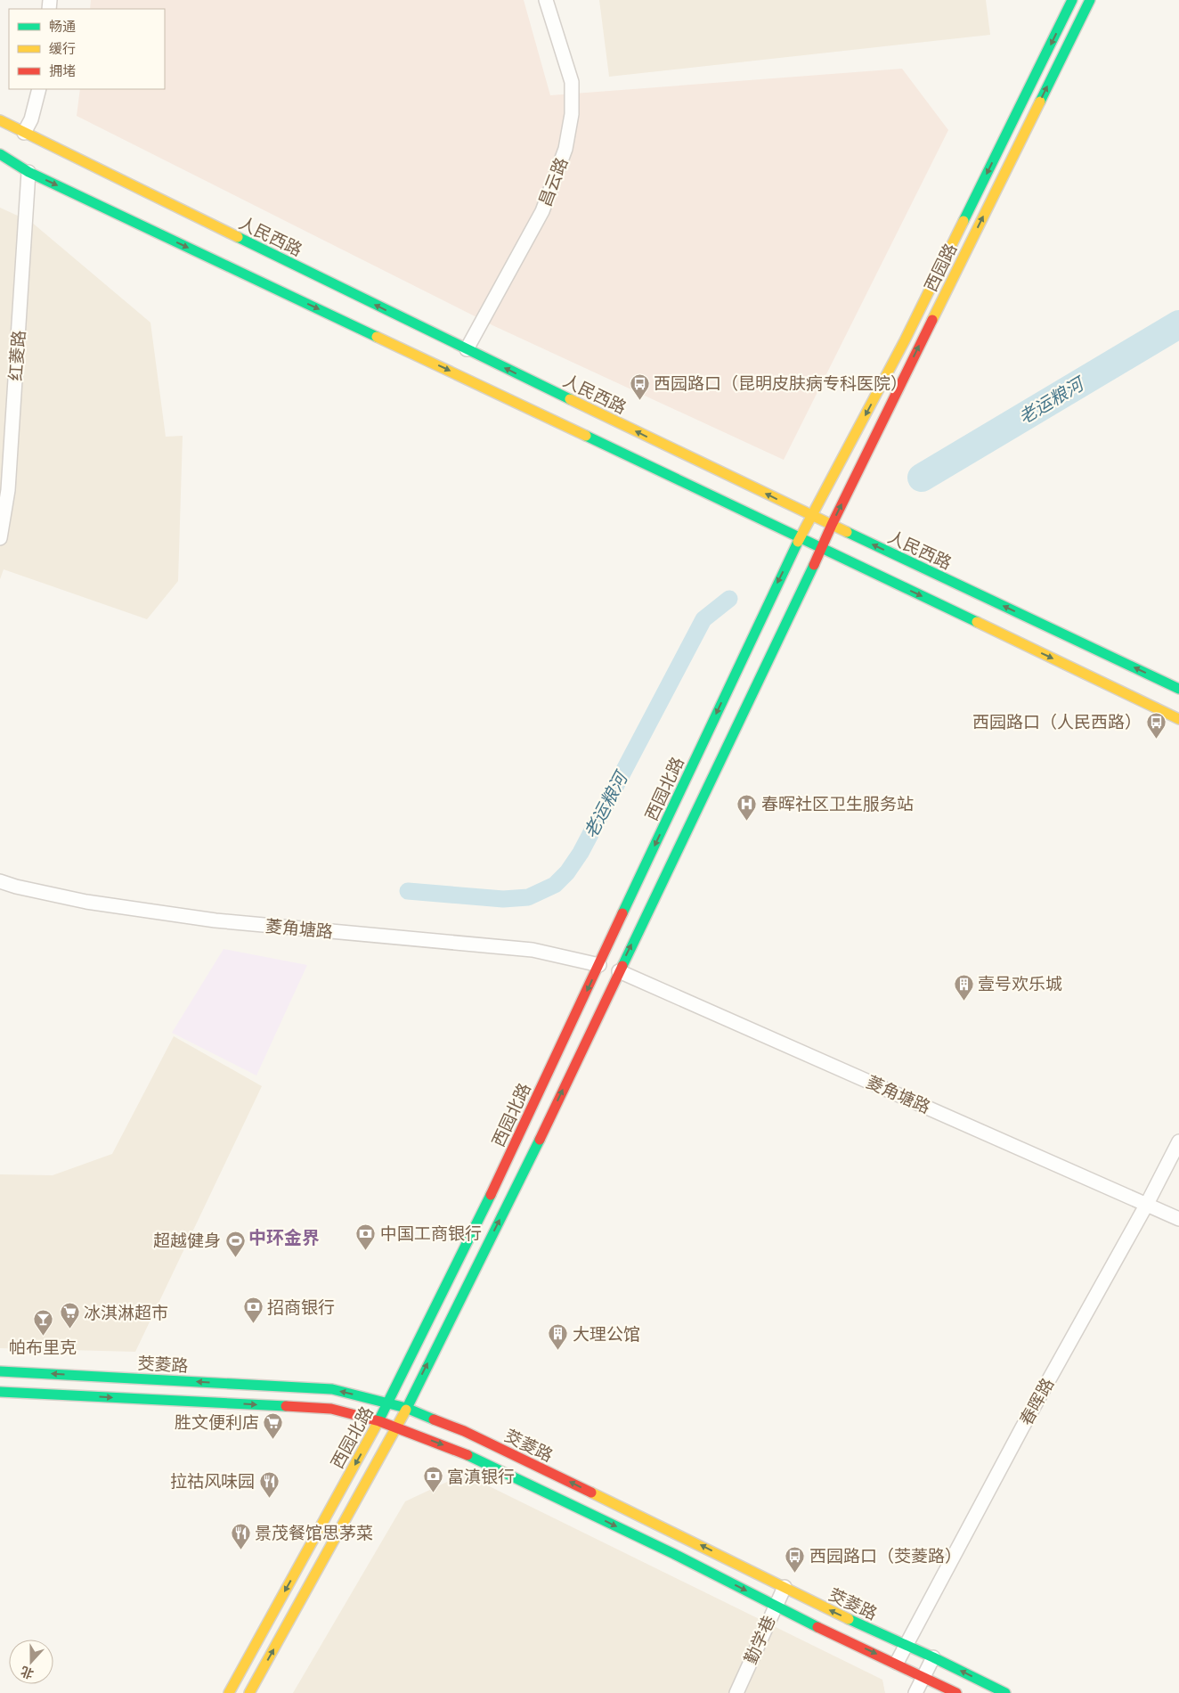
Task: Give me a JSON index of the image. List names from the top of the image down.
{
  "streets": {
    "main road": [
      "人民西路",
      "西园路",
      "西园北路",
      "茭菱路"
    ],
    "street": [
      "昌云路",
      "红菱路",
      "菱角塘路",
      "春晖路",
      "勤学巷"
    ]
  },
  "crossings": [
    ["昌云路", "人民西路"],
    ["人民西路", "西园路"],
    ["西园路", "西园北路"],
    ["西园北路", "菱角塘路"],
    ["西园北路", "茭菱路"],
    ["菱角塘路", "春晖路"],
    ["茭菱路", "春晖路"],
    ["茭菱路", "勤学巷"]
  ],
  "districts": ["中环金界"],
  "water": ["老运粮河"],
  "places": {
    "bus stop": ["西园路口（昆明皮肤病专科医院）", "西园路口（人民西路）", "西园路口（茭菱路）"],
    "hospital": ["春晖社区卫生服务站"],
    "building": ["壹号欢乐城", "大理公馆"],
    "bank": ["中国工商银行", "招商银行", "富滇银行"],
    "sports": ["超越健身"],
    "supermarket": ["冰淇淋超市", "胜文便利店"],
    "bar": ["帕布里克"],
    "restaurant": ["拉祜风味园", "景茂餐馆思茅菜"]
  },
  "legend": ["畅通", "缓行", "拥堵"],
  "north": "bottom"
}
